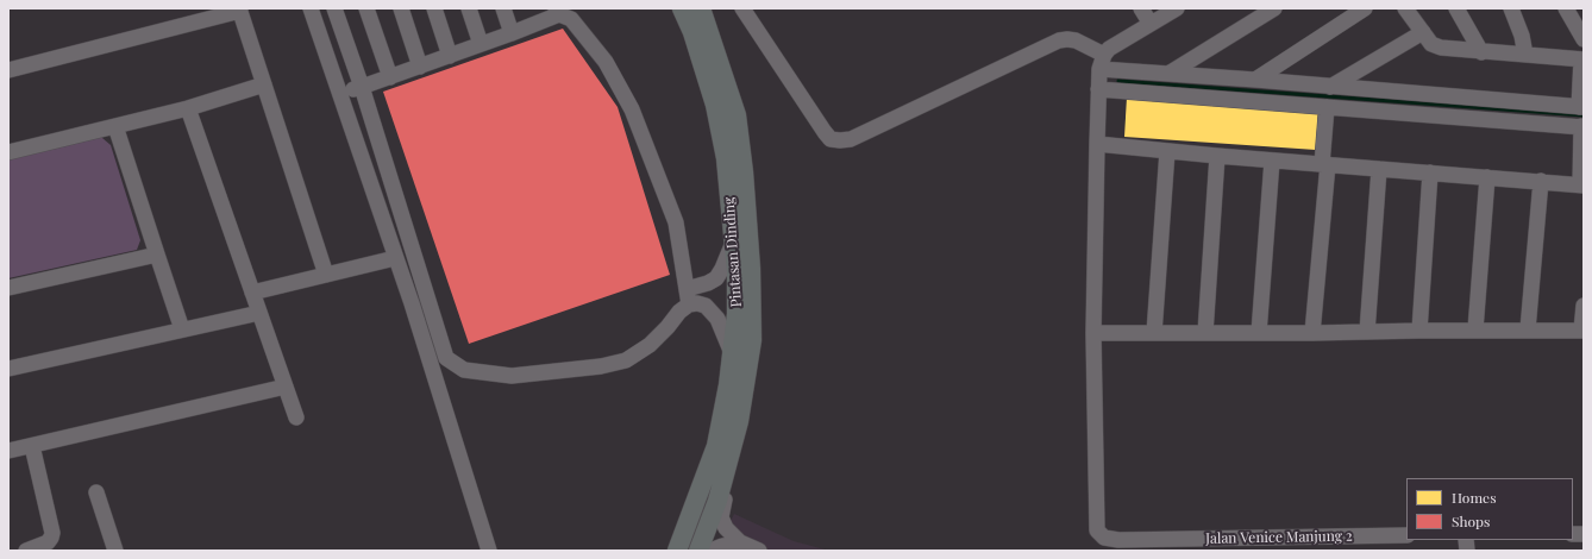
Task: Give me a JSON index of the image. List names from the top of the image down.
{
  "streets": {
    "main road": ["Pintasan Dinding"],
    "street": ["Jalan Venice Manjung 2"]
  },
  "legend": ["Homes", "Shops"]
}
